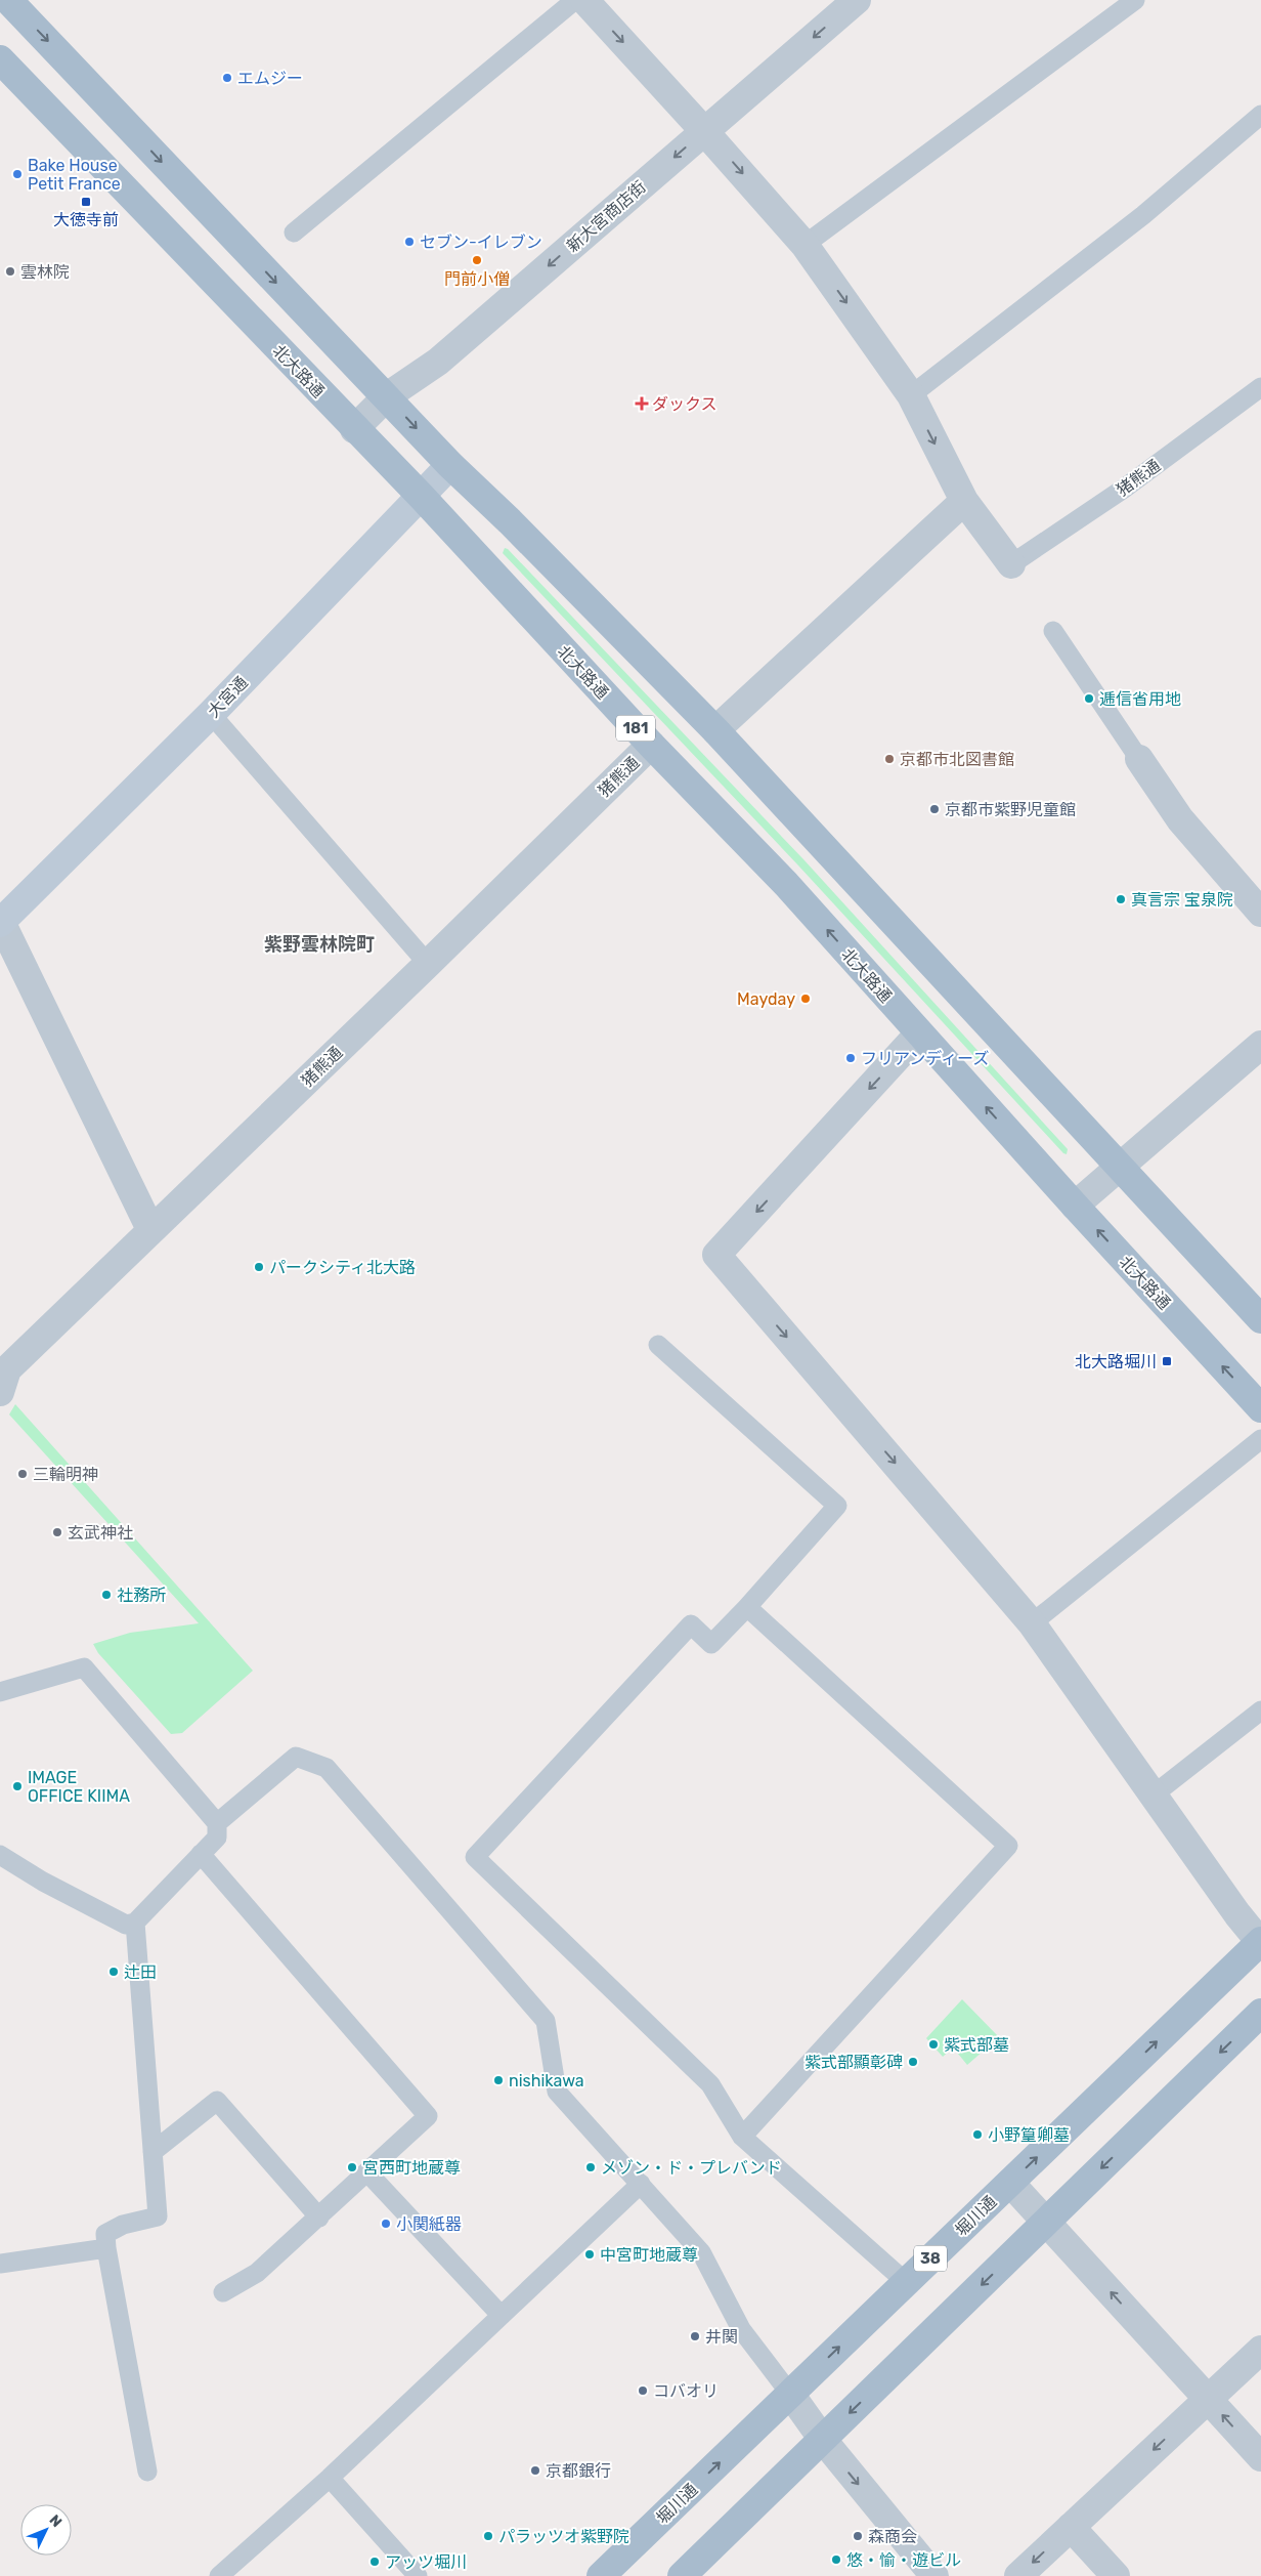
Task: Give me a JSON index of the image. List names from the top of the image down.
{
  "streets": {
    "main road": [
      "北大路通",
      "181",
      "堀川通",
      "38"
    ],
    "street": ["新大宮商店街", "猪熊通", "大宮通"]
  },
  "crossings": [
    ["新大宮商店街", "北大路通"],
    ["北大路通", "猪熊通"],
    ["北大路通", "大宮通"]
  ],
  "one_way": ["新大宮商店街"],
  "districts": ["紫野雲林院町"],
  "places": {
    "other": [
      "エムジー",
      "Bake House Petit France",
      "セブン-イレブン",
      "門前小僧",
      "雲林院",
      "逓信省用地",
      "京都市北図書館",
      "京都市紫野児童館",
      "真言宗 宝泉院",
      "Mayday",
      "フリアンディーズ",
      "パークシティ北大路",
      "三輪明神",
      "玄武神社",
      "社務所",
      "IMAGE OFFICE KIIMA",
      "辻田",
      "紫式部墓",
      "紫式部顯彰碑",
      "nishikawa",
      "小野篁卿墓",
      "宮西町地蔵尊",
      "メゾン・ド・プレバンド",
      "小関紙器",
      "中宮町地蔵尊",
      "井関",
      "コバオリ",
      "京都銀行",
      "パラッツオ紫野院",
      "森商会",
      "悠・愉・遊ビル",
      "アッツ堀川"
    ],
    "transit": ["大徳寺前", "北大路堀川"],
    "health": ["ダックス"]
  },
  "north": "top right"
}
